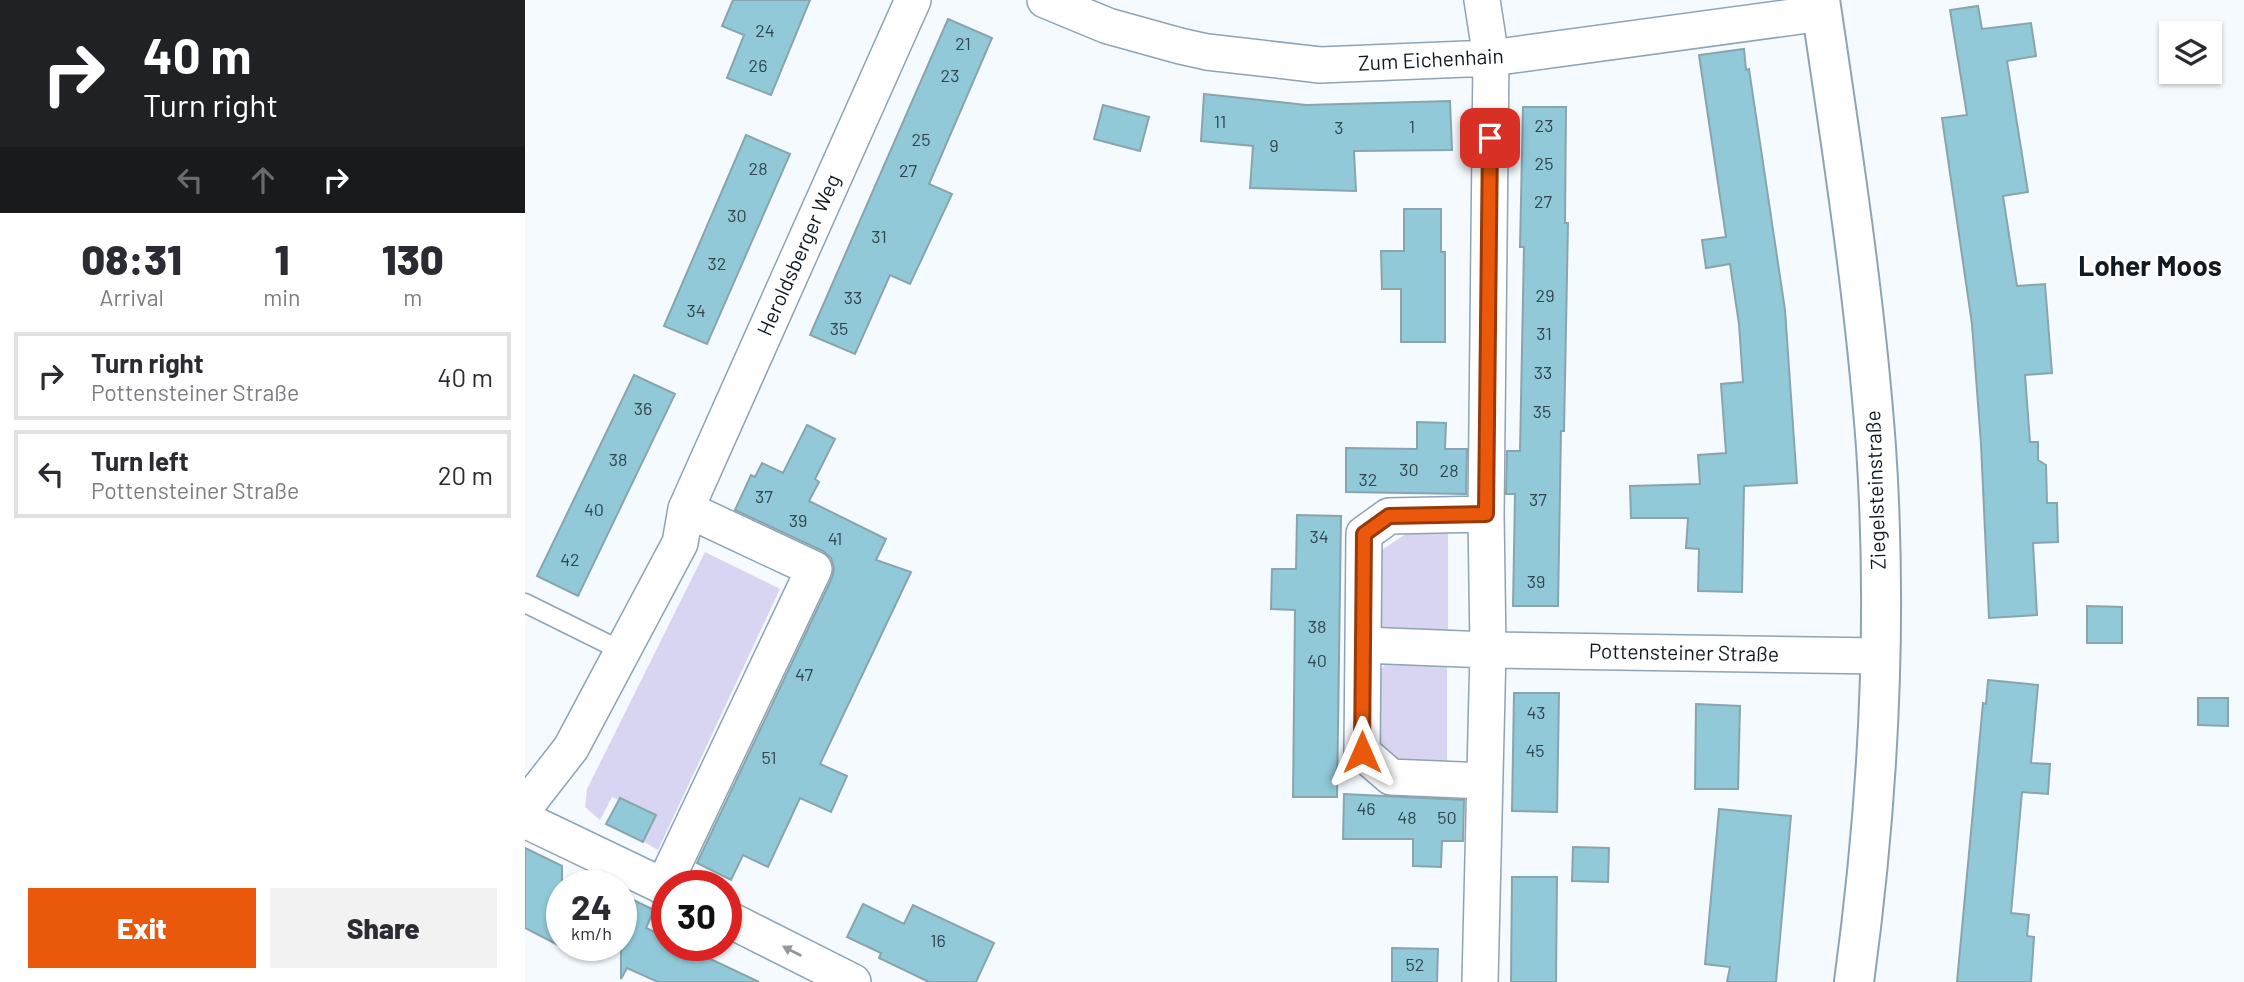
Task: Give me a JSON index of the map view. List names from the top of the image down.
{
  "streets": {
    "main road": ["Ziegelsteinstraße"],
    "street": ["Zum Eichenhain", "Heroldsberger Weg", "Pottensteiner Straße"]
  },
  "crossings": [
    ["Zum Eichenhain", "Ziegelsteinstraße"],
    ["Ziegelsteinstraße", "Pottensteiner Straße"]
  ],
  "districts": ["Loher Moos"],
  "house_numbers": [
    "24",
    "21",
    "26",
    "23",
    "11",
    "23",
    "1",
    "3",
    "25",
    "9",
    "25",
    "28",
    "27",
    "27",
    "30",
    "31",
    "32",
    "29",
    "33",
    "34",
    "35",
    "31",
    "33",
    "36",
    "35",
    "38",
    "30",
    "28",
    "32",
    "37",
    "37",
    "40",
    "39",
    "34",
    "41",
    "42",
    "39",
    "38",
    "40",
    "47",
    "43",
    "45",
    "51",
    "46",
    "48",
    "50",
    "16",
    "52"
  ],
  "page": {
    "turn": ["40 m", "Turn right"],
    "eta": [
      "08:31",
      "Arrival",
      "1",
      "min",
      "130",
      "m"
    ],
    "list": [
      {
        "name": "Turn right",
        "note": "Pottensteiner Straße",
        "value": "40 m"
      },
      {
        "name": "Turn left",
        "note": "Pottensteiner Straße",
        "value": "20 m"
      }
    ],
    "speed": "24 km/h",
    "limit": "30",
    "buttons": ["Exit", "Share"]
  }
}
